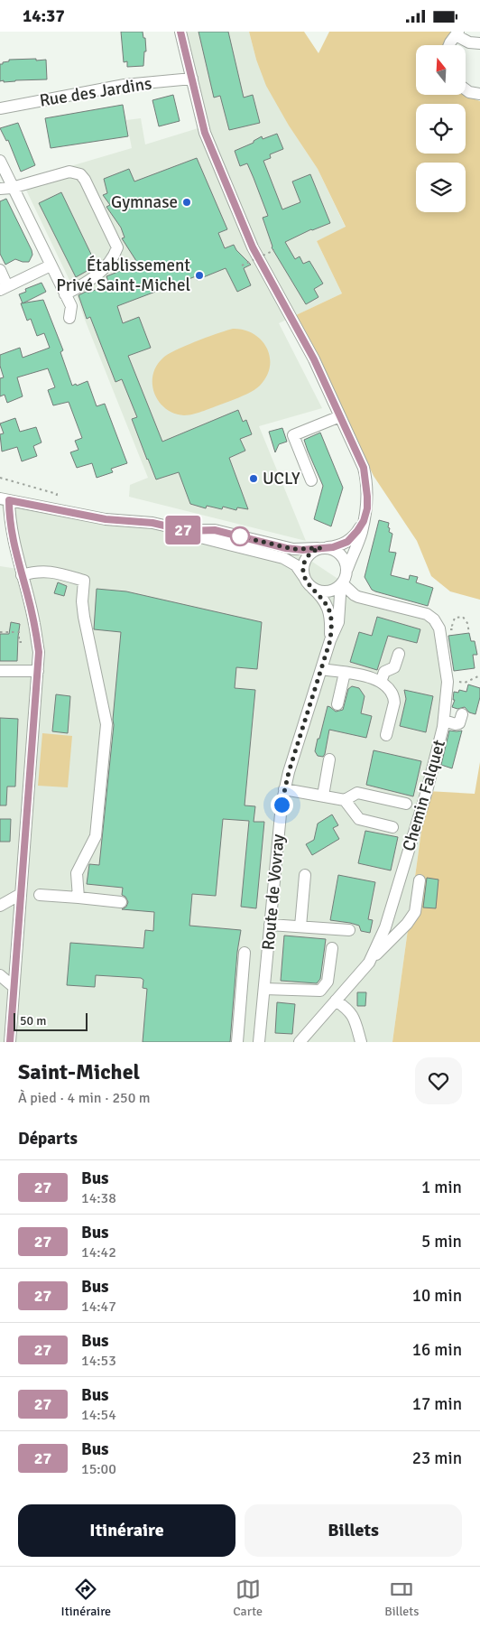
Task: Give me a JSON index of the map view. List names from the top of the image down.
{
  "streets": {
    "street": ["Rue des Jardins", "Chemin Falquet", "Route de Vovray"]
  },
  "crossings": [
    ["Chemin Falquet", "Route de Vovray"]
  ],
  "places": ["Gymnase", "Établissement Privé Saint-Michel", "UCLY"],
  "lines": ["bus line 27"],
  "scale_bar": "50 m",
  "north": "top",
  "page": {
    "status": "14:37",
    "on_map": "27",
    "scale": "50 m",
    "heading": [
      ["Saint-Michel", "À pied · 4 min · 250 m"],
      "Départs"
    ],
    "list": [
      {
        "mark": "27",
        "name": "Bus",
        "note": "14:38",
        "value": "1 min"
      },
      {
        "mark": "27",
        "name": "Bus",
        "note": "14:42",
        "value": "5 min"
      },
      {
        "mark": "27",
        "name": "Bus",
        "note": "14:47",
        "value": "10 min"
      },
      {
        "mark": "27",
        "name": "Bus",
        "note": "14:53",
        "value": "16 min"
      },
      {
        "mark": "27",
        "name": "Bus",
        "note": "14:54",
        "value": "17 min"
      },
      {
        "mark": "27",
        "name": "Bus",
        "note": "15:00",
        "value": "23 min"
      }
    ],
    "buttons": ["Itinéraire", "Billets"],
    "tabs": ["Itinéraire", "Carte", "Billets"]
  }
}
